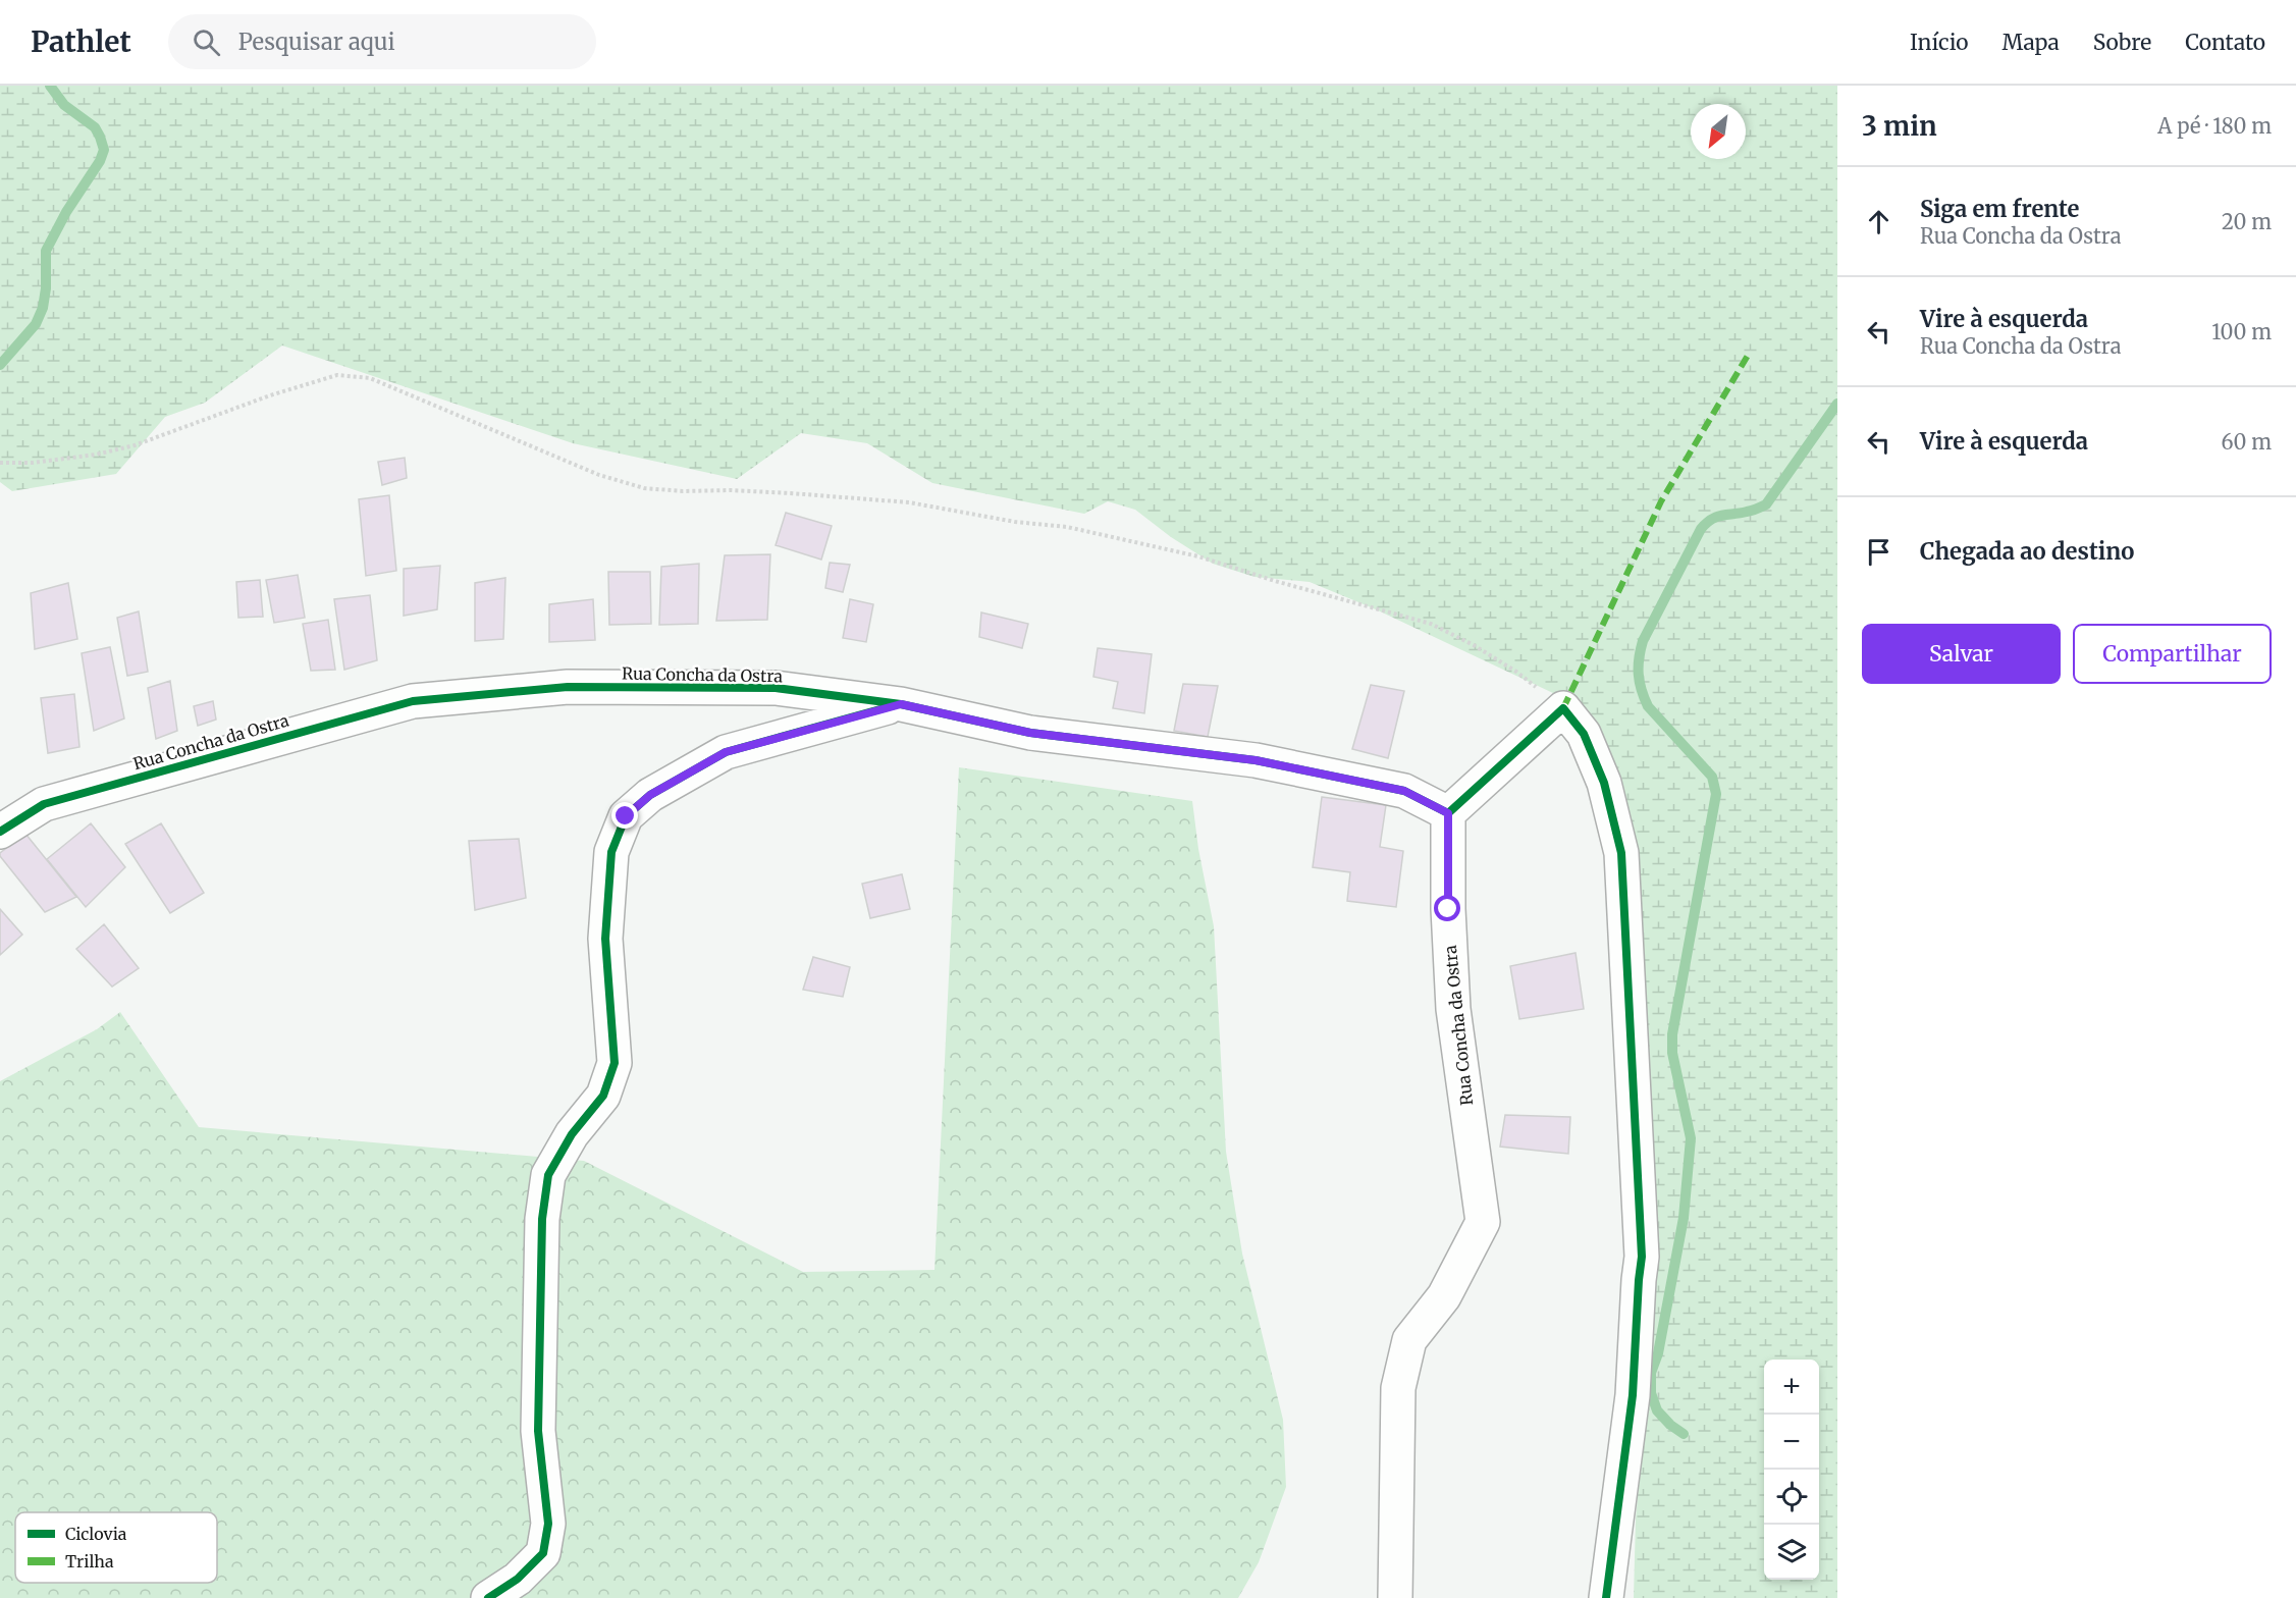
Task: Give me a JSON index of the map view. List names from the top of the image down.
{
  "streets": {
    "street": ["Rua Concha da Ostra"]
  },
  "legend": ["Ciclovia", "Trilha"],
  "north": "bottom left",
  "page": {
    "header": "Pathlet",
    "search": "Pesquisar aqui",
    "nav": [
      "Início",
      "Mapa",
      "Sobre",
      "Contato"
    ],
    "heading": ["3 min", "A pé · 180 m"],
    "list": [
      ["Siga em frente", "Rua Concha da Ostra", "20 m"],
      ["Vire à esquerda", "Rua Concha da Ostra", "100 m"],
      ["Vire à esquerda", "60 m"],
      "Chegada ao destino"
    ],
    "buttons": ["Salvar", "Compartilhar"],
    "map_buttons": ["+", "−"]
  }
}
